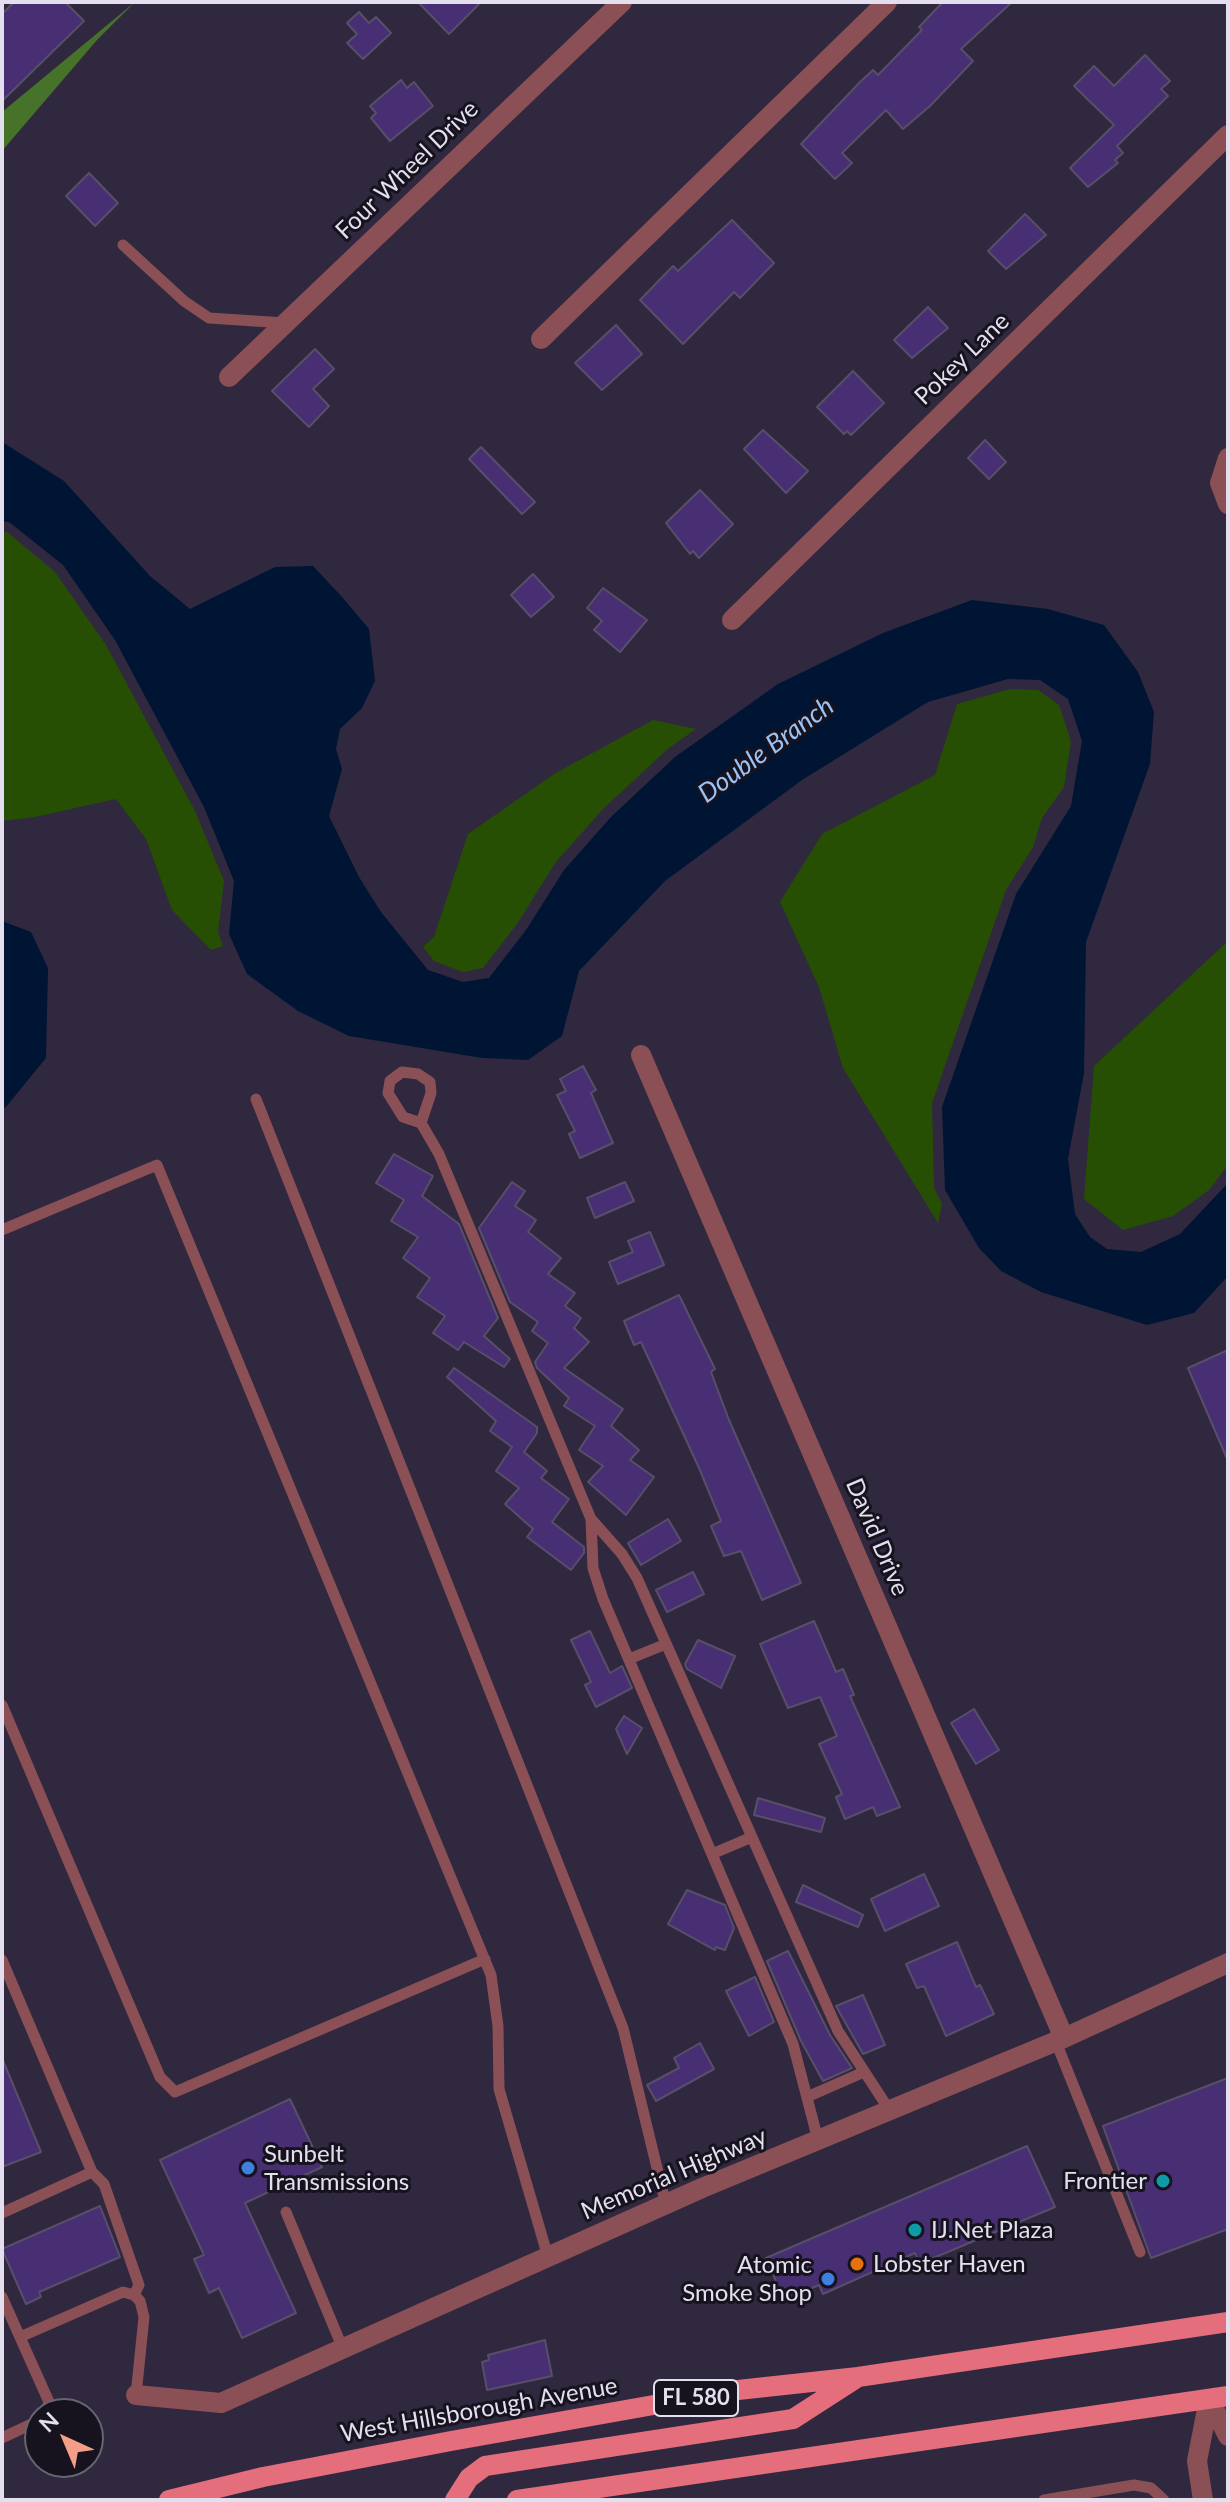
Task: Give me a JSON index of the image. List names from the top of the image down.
{
  "streets": {
    "main road": ["FL 580", "West Hillsborough Avenue"],
    "street": [
      "Four Wheel Drive",
      "Pokey Lane",
      "David Drive",
      "Memorial Highway"
    ]
  },
  "crossings": [
    ["David Drive", "Memorial Highway"]
  ],
  "water": ["Double Branch"],
  "places": [
    "Sunbelt Transmissions",
    "Frontier",
    "IJ.Net Plaza",
    "Lobster Haven",
    "Atomic Smoke Shop"
  ],
  "north": "top left"
}
